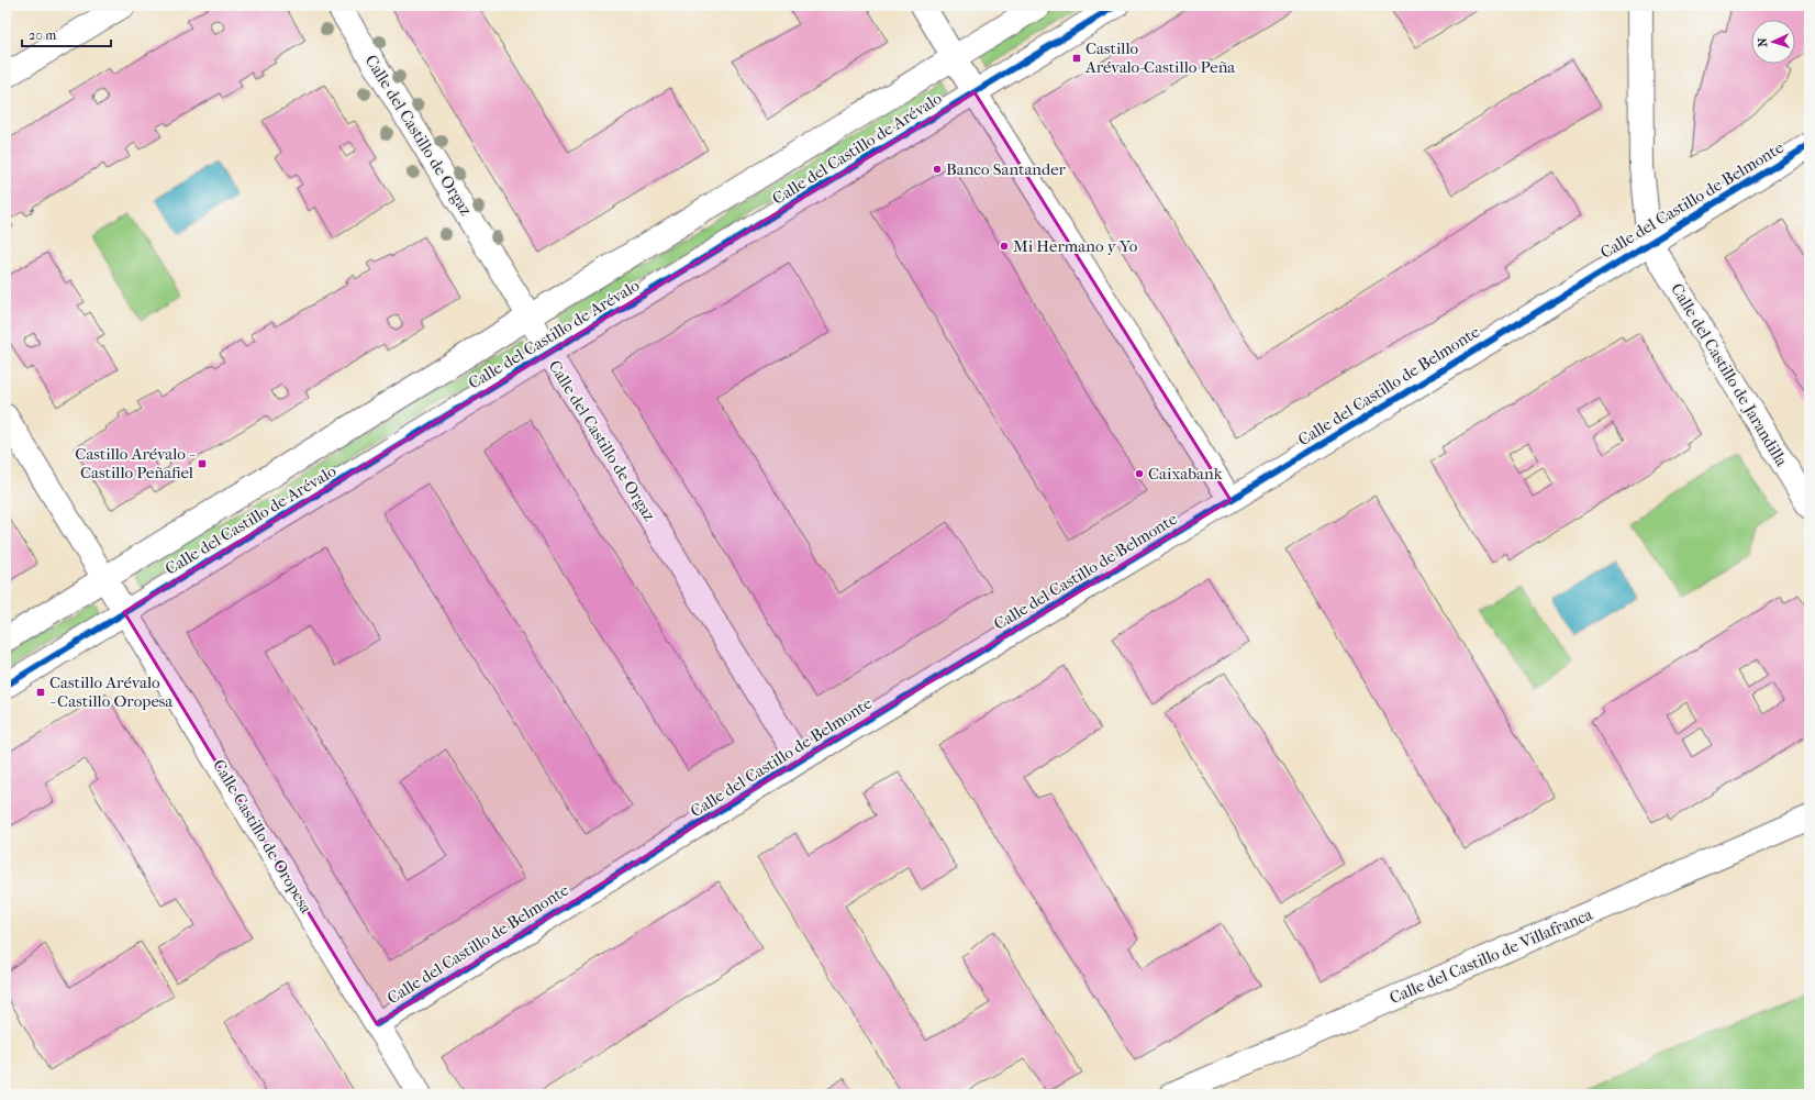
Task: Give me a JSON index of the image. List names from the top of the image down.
{
  "streets": {
    "street": [
      "Calle del Castillo de Orgaz",
      "Calle del Castillo de Arévalo",
      "Calle del Castillo de Belmonte",
      "Calle del Castillo de Jarandilla",
      "Calle Castillo de Oropesa",
      "Calle del Castillo de Villafranca"
    ]
  },
  "crossings": [
    ["Calle del Castillo de Orgaz", "Calle del Castillo de Arévalo"],
    ["Calle del Castillo de Orgaz", "Calle del Castillo de Belmonte"],
    ["Calle del Castillo de Arévalo", "Calle Castillo de Oropesa"],
    ["Calle del Castillo de Belmonte", "Calle del Castillo de Jarandilla"],
    ["Calle del Castillo de Belmonte", "Calle Castillo de Oropesa"]
  ],
  "places": {
    "transit": ["Castillo Arévalo-Castillo Peña", "Castillo Arévalo - Castillo Peñafiel", "Castillo Arévalo - Castillo Oropesa"],
    "other": ["Banco Santander", "Mi Hermano y Yo", "Caixabank"]
  },
  "scale_bar": "20 m",
  "north": "left"
}
